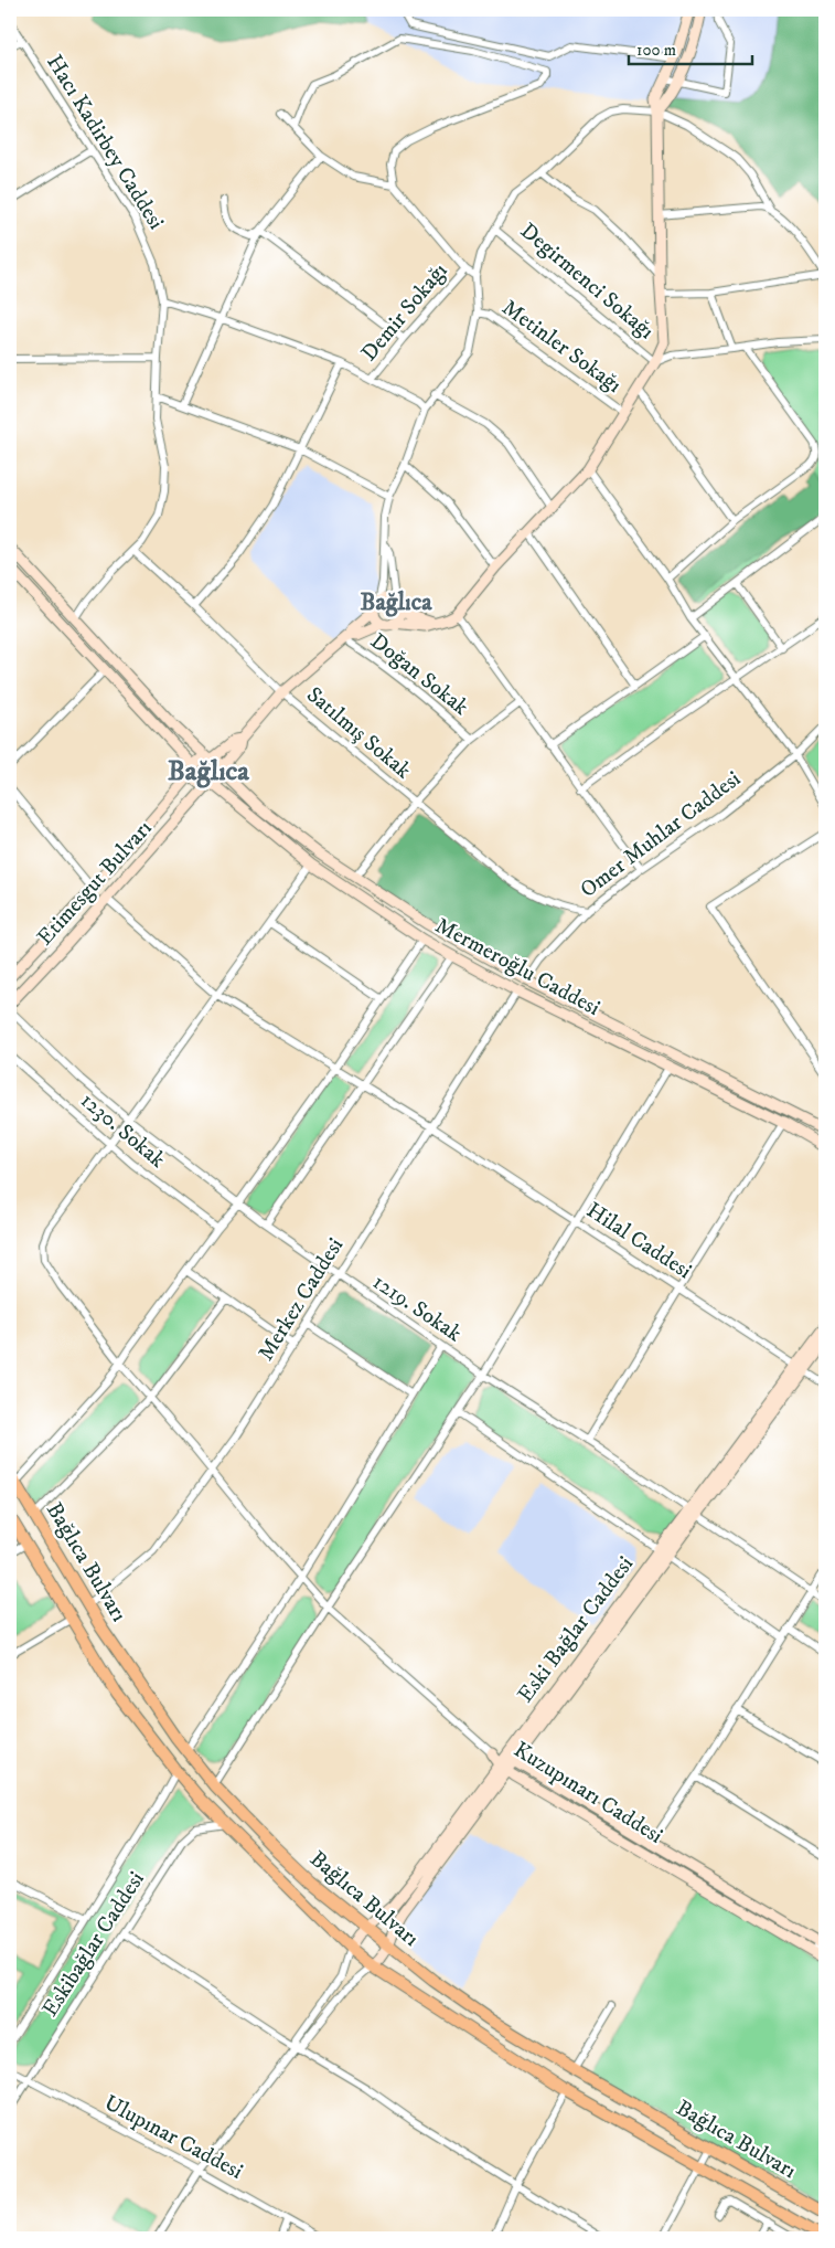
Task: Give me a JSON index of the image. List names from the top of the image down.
{
  "streets": {
    "main road": ["Bağlıca Bulvarı"],
    "street": [
      "Hacı Kadirbey Caddesi",
      "Degirmenci Sokağı",
      "Demir Sokağı",
      "Metinler Sokağı",
      "Doğan Sokak",
      "Satılmış Sokak",
      "Omer Muhlar Caddesi",
      "Etimesgut Bulvarı",
      "Mermeroğlu Caddesi",
      "1230. Sokak",
      "Hilal Caddesi",
      "Merkez Caddesi",
      "1219. Sokak",
      "Eski Bağlar Caddesi",
      "Kuzupınarı Caddesi",
      "Eskibağlar Caddesi",
      "Ulupınar Caddesi"
    ]
  },
  "crossings": [
    ["Hacı Kadirbey Caddesi", "Satılmış Sokak"],
    ["Satılmış Sokak", "Omer Muhlar Caddesi"],
    ["Omer Muhlar Caddesi", "Mermeroğlu Caddesi"],
    ["Etimesgut Bulvarı", "Mermeroğlu Caddesi"],
    ["Etimesgut Bulvarı", "Hilal Caddesi"],
    ["Mermeroğlu Caddesi", "Merkez Caddesi"],
    ["Hilal Caddesi", "Merkez Caddesi"],
    ["Hilal Caddesi", "Eski Bağlar Caddesi"],
    ["Merkez Caddesi", "1219. Sokak"],
    ["Merkez Caddesi", "Bağlıca Bulvarı"],
    ["1219. Sokak", "Eski Bağlar Caddesi"],
    ["Bağlıca Bulvarı", "Eski Bağlar Caddesi"],
    ["Bağlıca Bulvarı", "Eskibağlar Caddesi"],
    ["Eski Bağlar Caddesi", "Kuzupınarı Caddesi"],
    ["Eskibağlar Caddesi", "Ulupınar Caddesi"]
  ],
  "districts": ["Bağlıca", "Bağlıca"],
  "scale_bar": "100 m"
}
